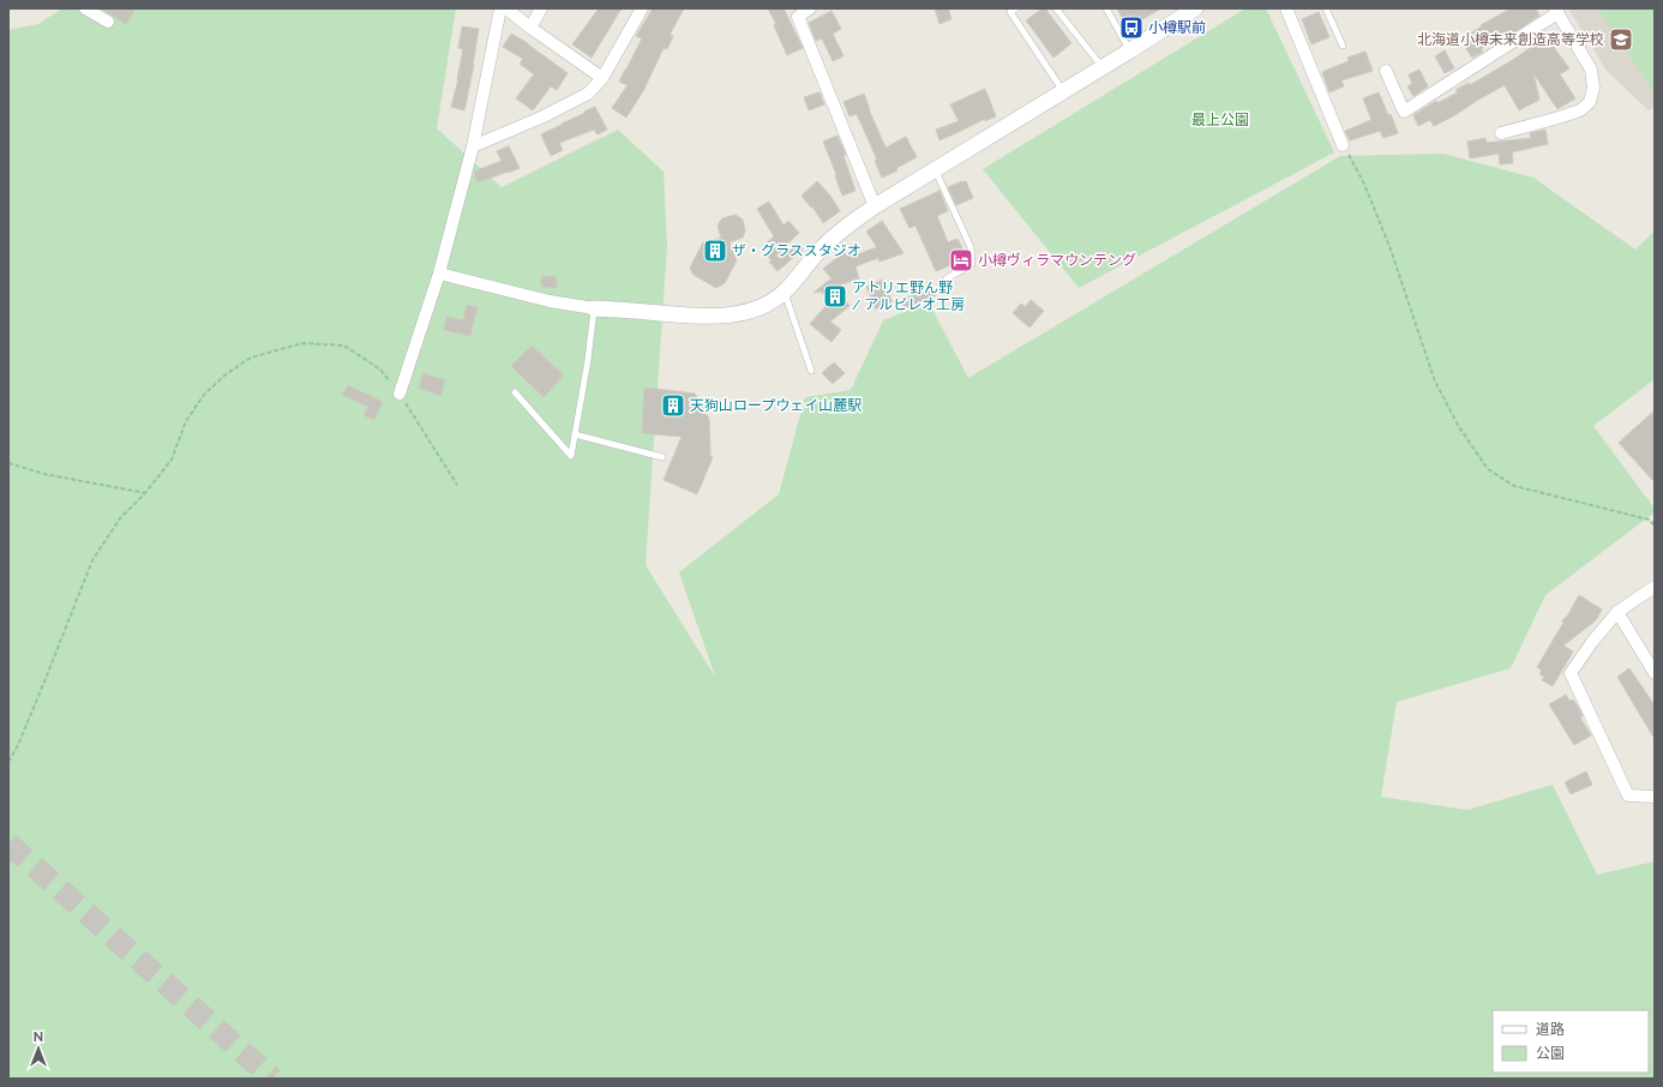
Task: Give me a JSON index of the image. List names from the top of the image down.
{
  "parks": ["最上公園"],
  "places": {
    "bus stop": ["小樽駅前"],
    "school or university": ["北海道小樽未来創造高等学校"],
    "building": ["ザ・グラススタジオ", "アトリエ野ん野 / アルビレオ工房", "天狗山ロープウェイ山麓駅"],
    "hotel": ["小樽ヴィラマウンテング"]
  },
  "legend": ["道路", "公園"],
  "north": "top"
}
